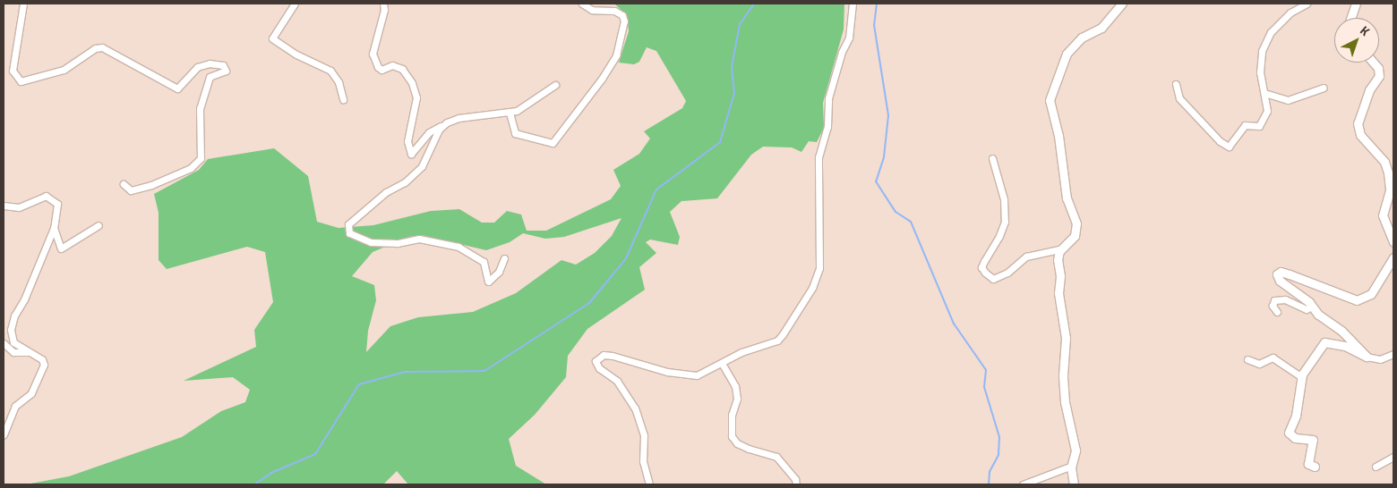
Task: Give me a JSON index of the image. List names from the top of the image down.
{
  "north": "top right"
}
